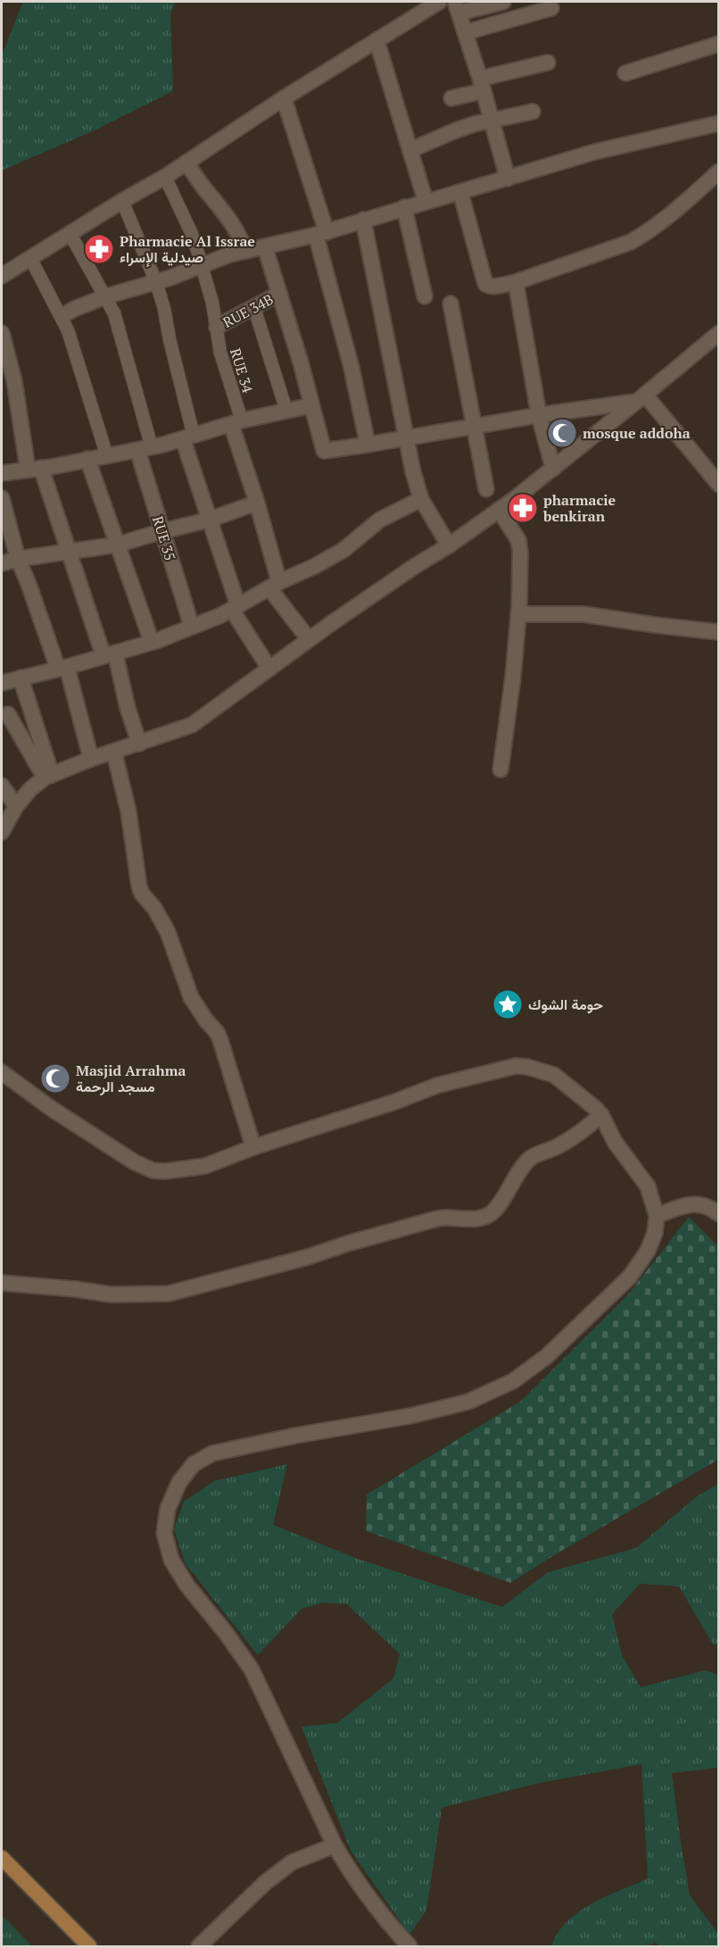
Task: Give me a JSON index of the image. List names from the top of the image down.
{
  "streets": {
    "street": ["RUE 34B", "RUE 34", "RUE 35"]
  },
  "crossings": [
    ["RUE 34B", "RUE 34"]
  ],
  "places": {
    "pharmacy": ["Pharmacie Al Issrae صيدلية الإسراء", "pharmacie benkiran"],
    "mosque": ["mosque addoha", "Masjid Arrahma مسجد الرحمة"],
    "place": ["حومة الشوك"]
  }
}
